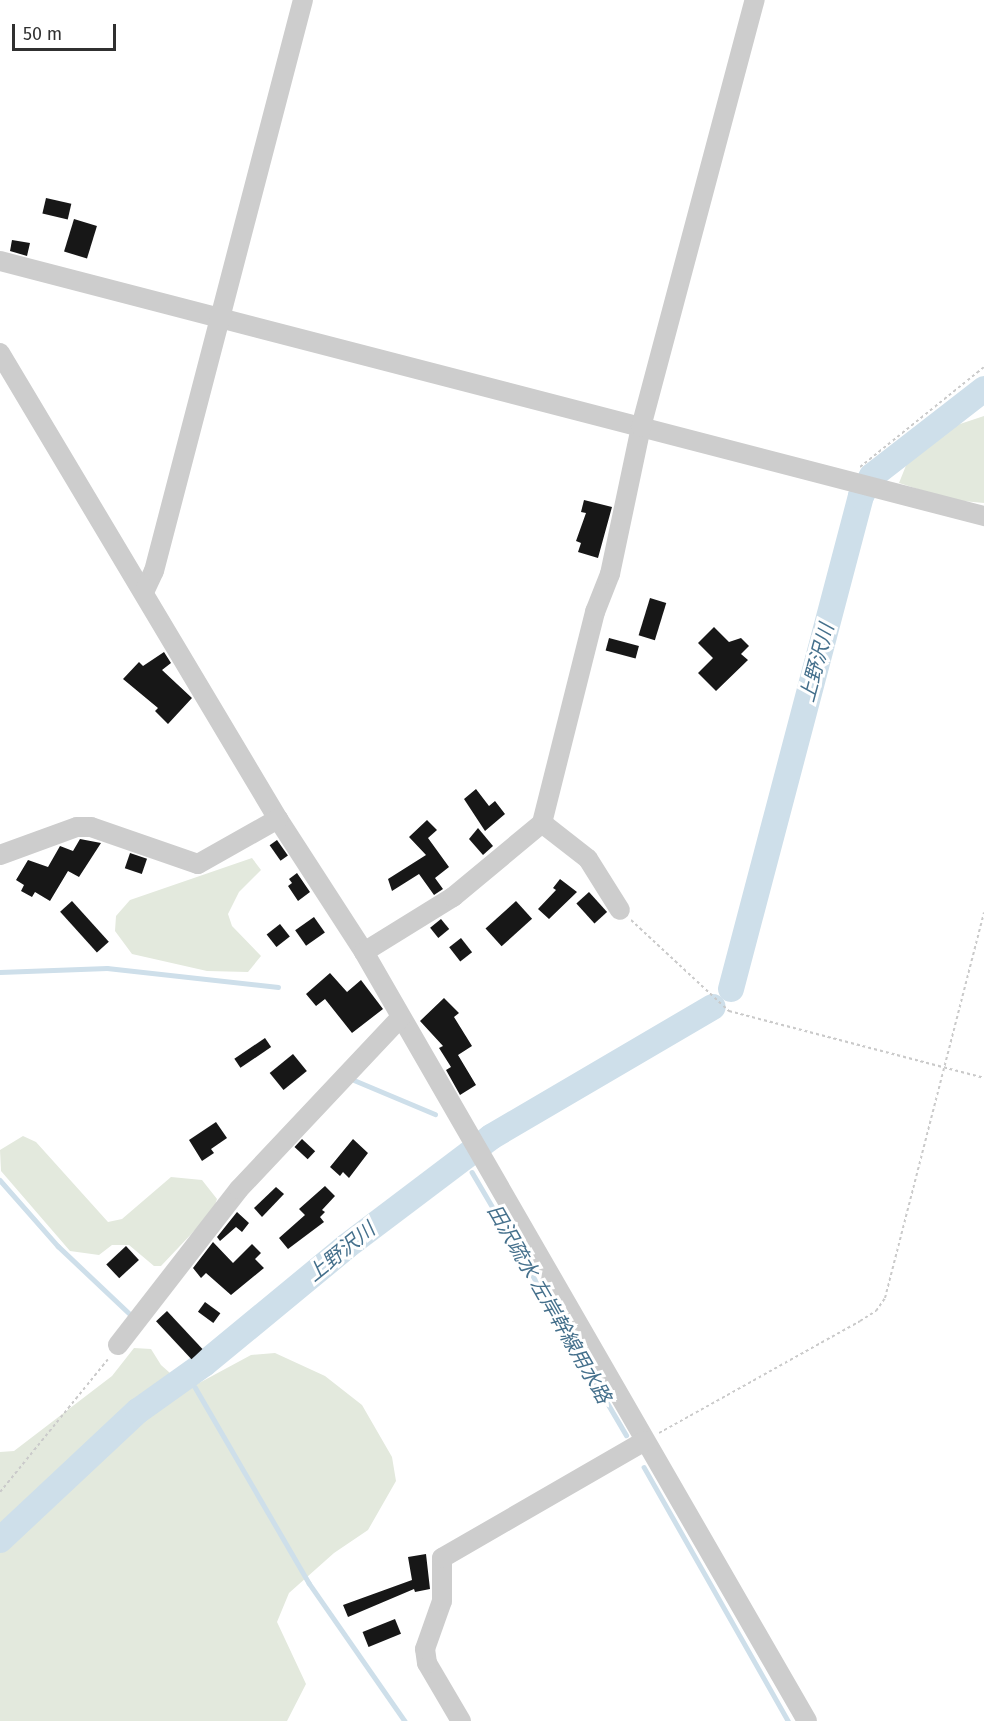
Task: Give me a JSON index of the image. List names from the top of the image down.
{
  "water": ["上野沢川", "田沢疏水 左岸幹線用水路"],
  "scale_bar": "50 m"
}
